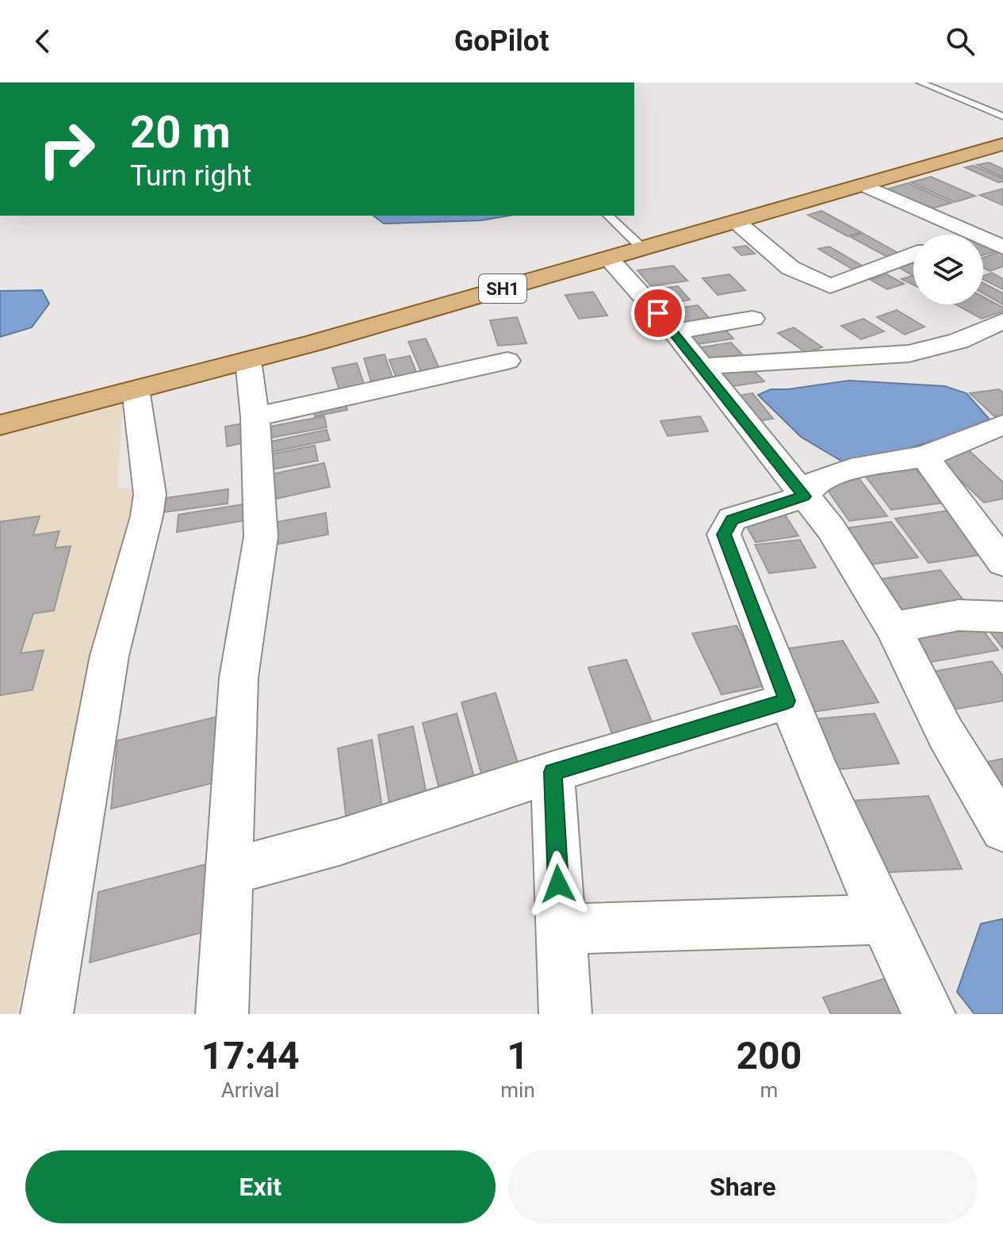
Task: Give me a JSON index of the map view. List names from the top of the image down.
{
  "streets": {
    "main road": ["SH1"]
  },
  "page": {
    "header": "GoPilot",
    "turn": ["20 m", "Turn right"],
    "eta": [
      "17:44",
      "Arrival",
      "1",
      "min",
      "200",
      "m"
    ],
    "buttons": ["Exit", "Share"]
  }
}
